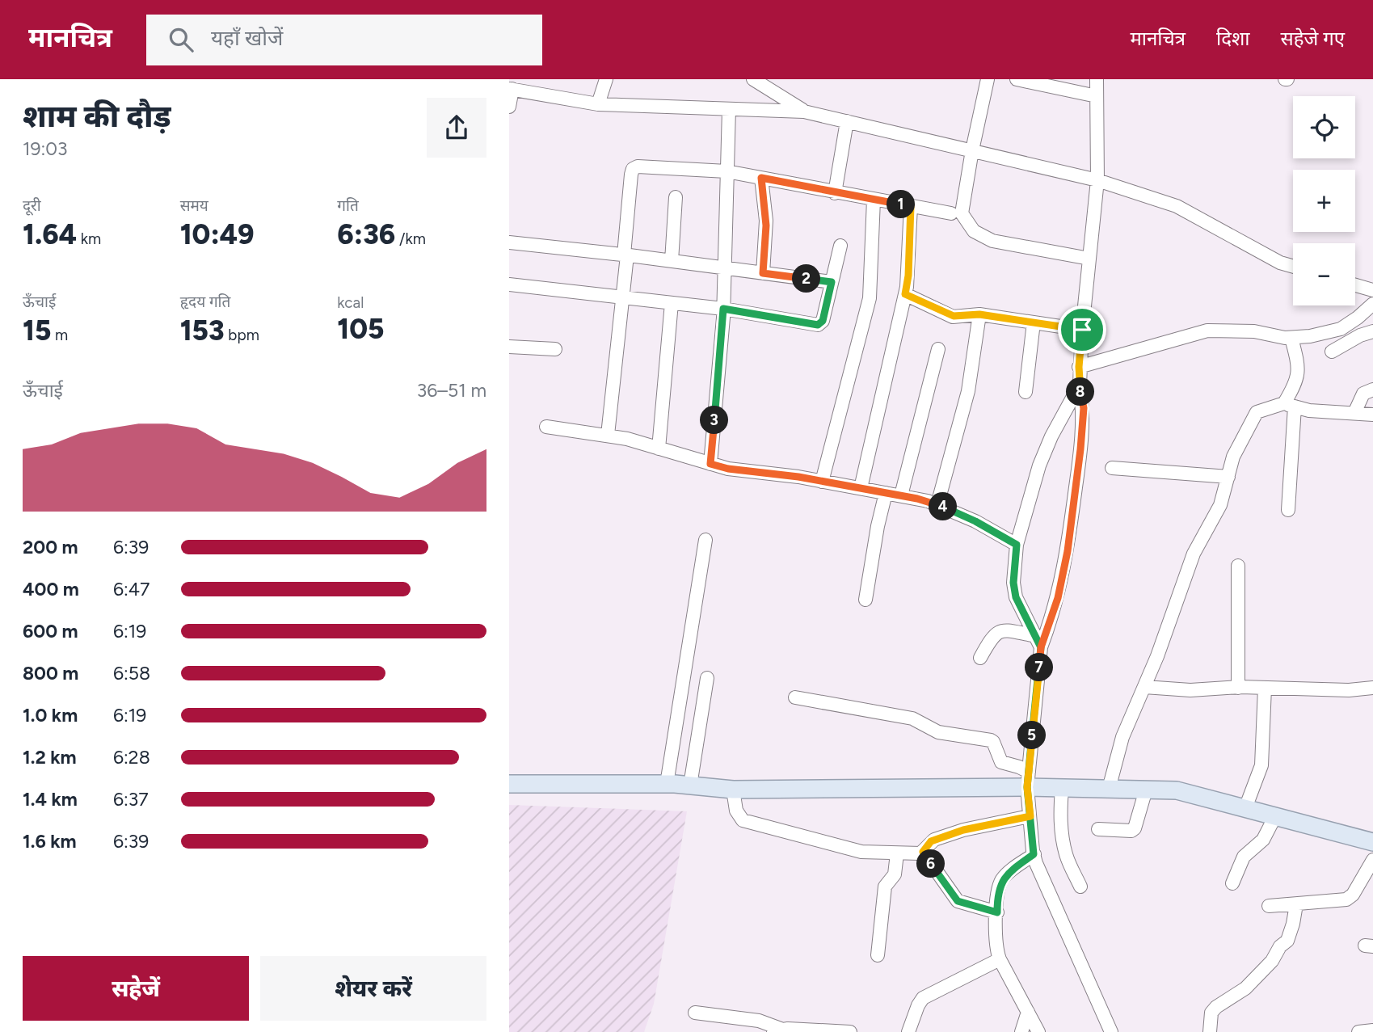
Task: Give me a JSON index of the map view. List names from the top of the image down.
{
  "page": {
    "header": "मानचित्र",
    "search": "यहाँ खोजें",
    "nav": ["मानचित्र", "दिशा", "सहेजे गए"],
    "heading": ["शाम की दौड़", "19:03"],
    "map_buttons": ["+", "−"],
    "stats": [
      ["दूरी", "1.64 km"],
      ["समय", "10:49"],
      ["गति", "6:36 /km"],
      ["ऊँचाई", "15 m"],
      ["हृदय गति", "153 bpm"],
      ["kcal", "105"]
    ],
    "pins": [
      "1",
      "2",
      "8",
      "3",
      "4",
      "7",
      "5",
      "6"
    ],
    "chart": ["ऊँचाई", "36–51 m"],
    "list": [
      {
        "name": "200 m",
        "note": "6:39"
      },
      {
        "name": "400 m",
        "note": "6:47"
      },
      {
        "name": "600 m",
        "note": "6:19"
      },
      {
        "name": "800 m",
        "note": "6:58"
      },
      {
        "name": "1.0 km",
        "note": "6:19"
      },
      {
        "name": "1.2 km",
        "note": "6:28"
      },
      {
        "name": "1.4 km",
        "note": "6:37"
      },
      {
        "name": "1.6 km",
        "note": "6:39"
      }
    ],
    "buttons": ["सहेजें", "शेयर करें"]
  }
}
